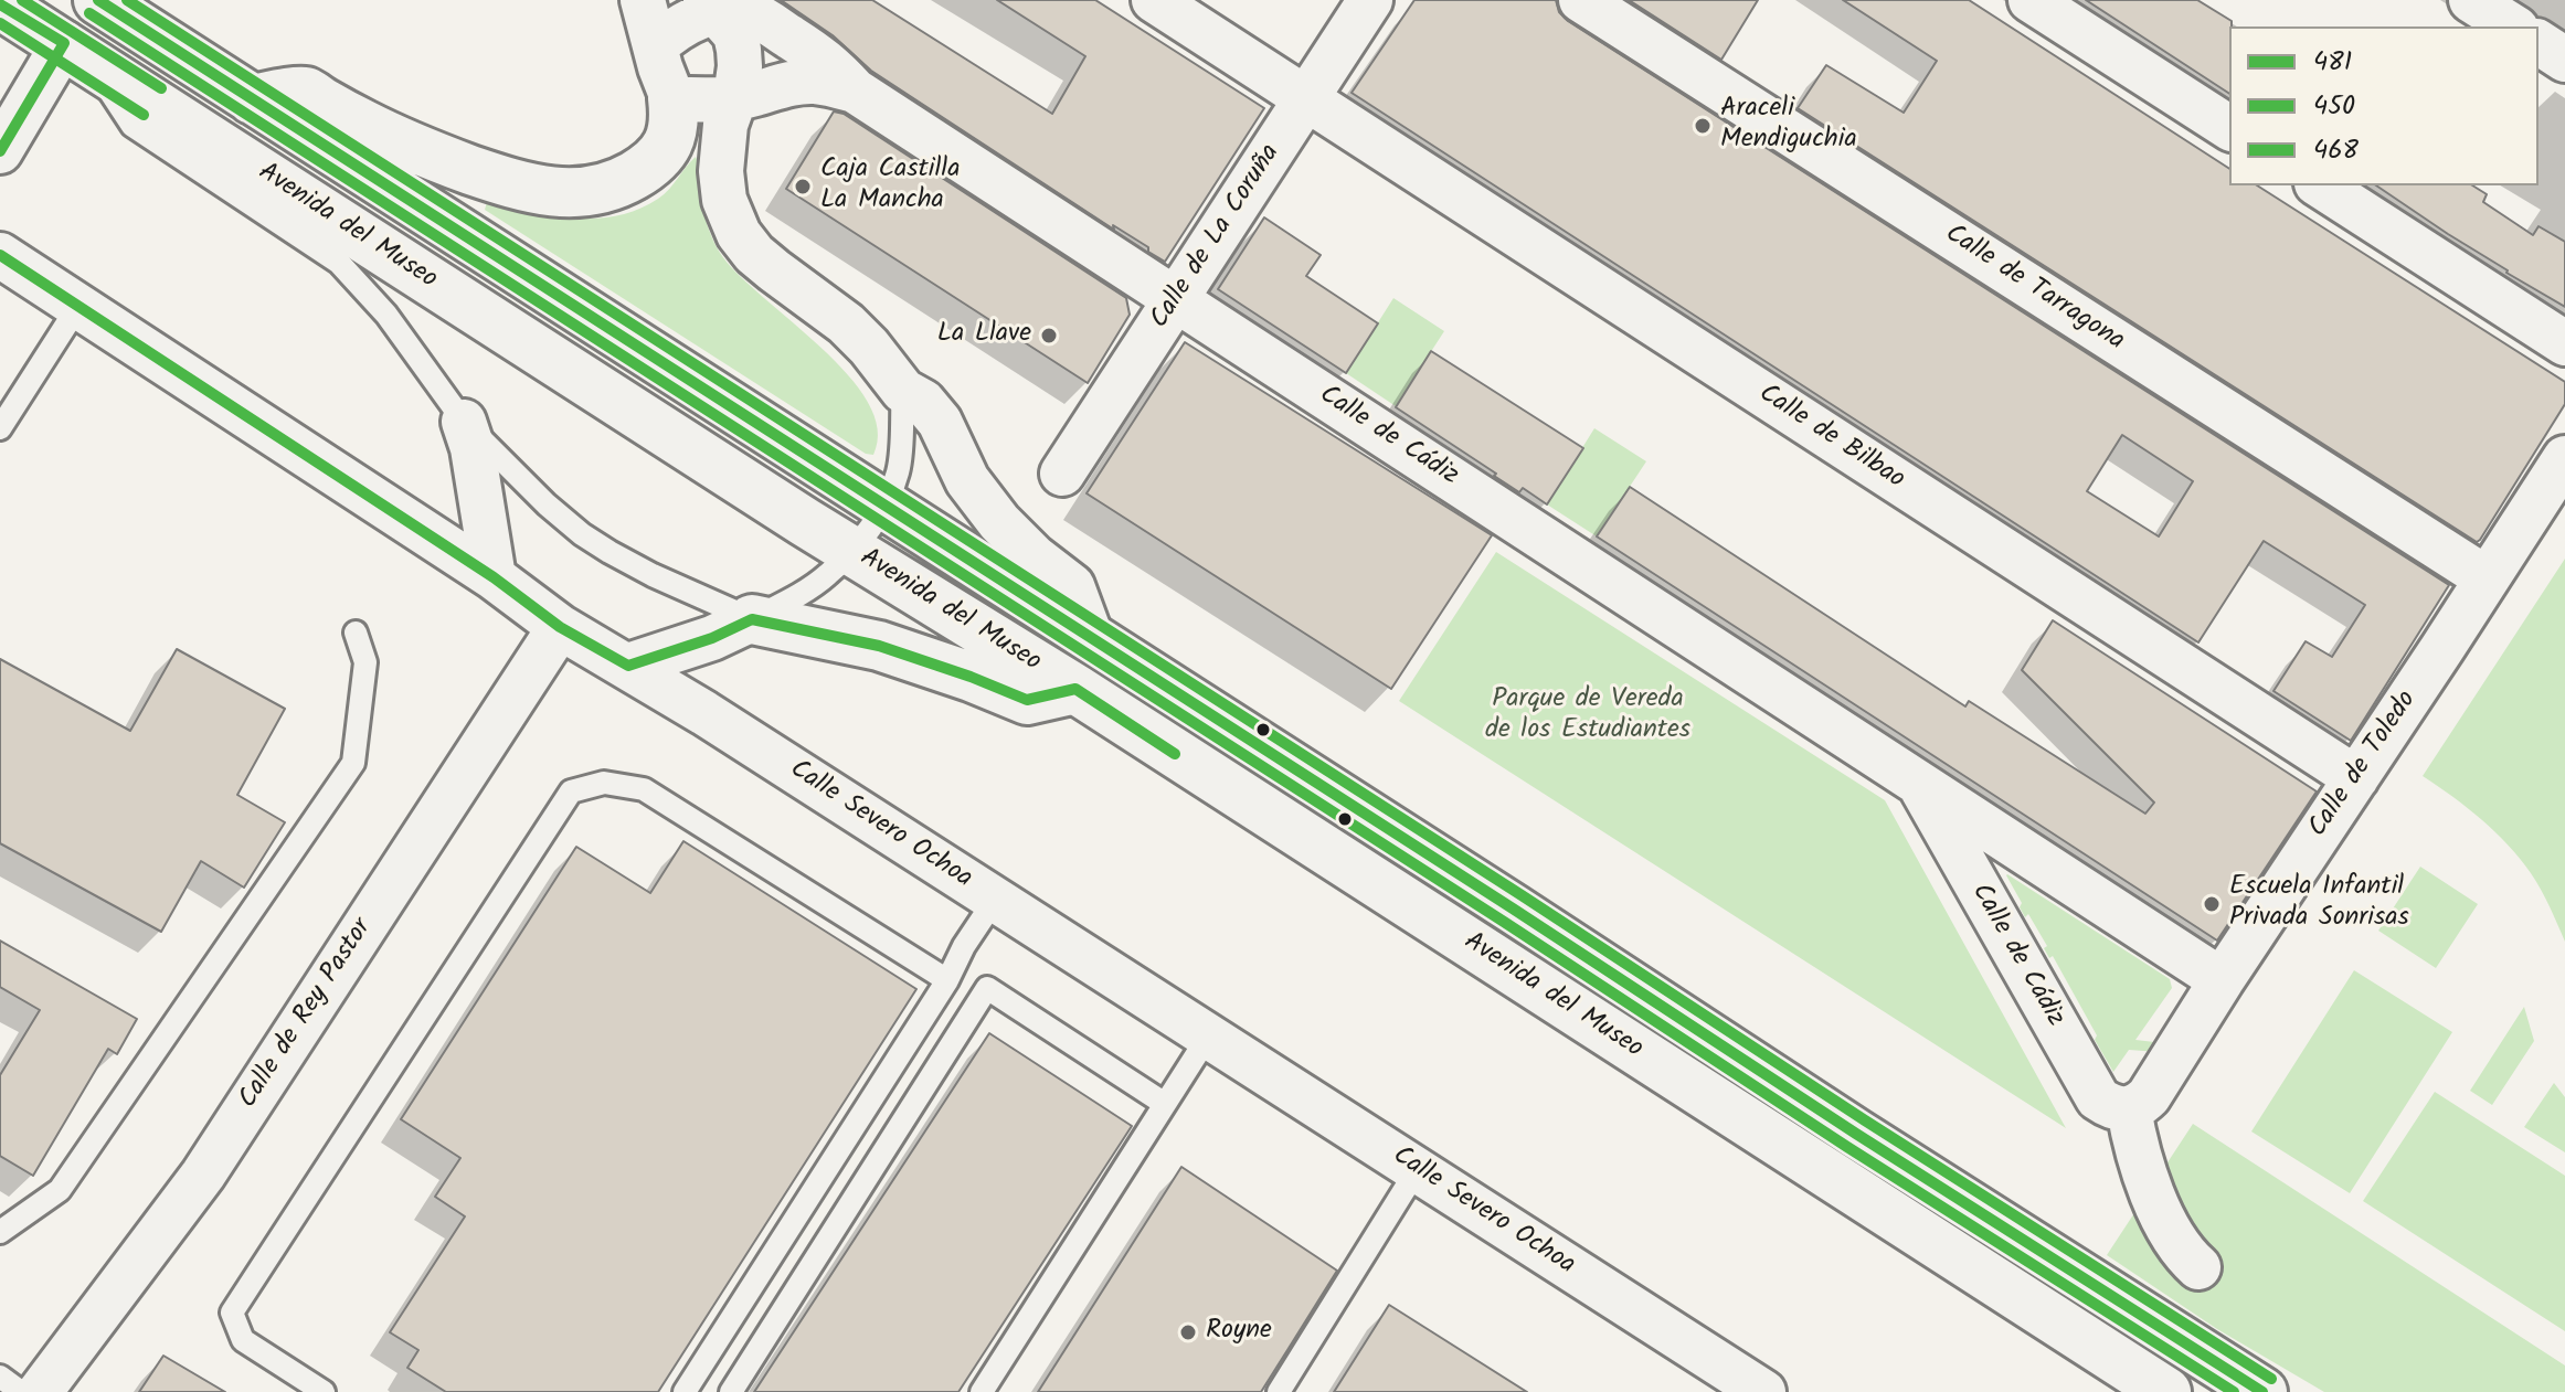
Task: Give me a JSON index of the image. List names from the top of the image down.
{
  "streets": {
    "highway": ["Avenida del Museo"],
    "street": [
      "Calle de La Coruña",
      "Calle de Tarragona",
      "Calle de Cádiz",
      "Calle de Bilbao",
      "Calle de Toledo",
      "Calle Severo Ochoa",
      "Calle de Rey Pastor"
    ]
  },
  "crossings": [
    ["Calle de La Coruña", "Calle de Cádiz"],
    ["Calle de La Coruña", "Calle de Bilbao"],
    ["Calle de Tarragona", "Calle de Toledo"],
    ["Calle de Cádiz", "Calle de Toledo"],
    ["Calle de Bilbao", "Calle de Toledo"],
    ["Calle Severo Ochoa", "Calle de Rey Pastor"]
  ],
  "parks": ["Parque de Vereda de los Estudiantes"],
  "places": [
    "Araceli Mendiguchia",
    "Caja Castilla La Mancha",
    "La Llave",
    "Escuela Infantil Privada Sonrisas",
    "Royne"
  ],
  "lines": ["transit line 481", "transit line 468", "transit line 450"],
  "legend": ["481", "450", "468"]
}
